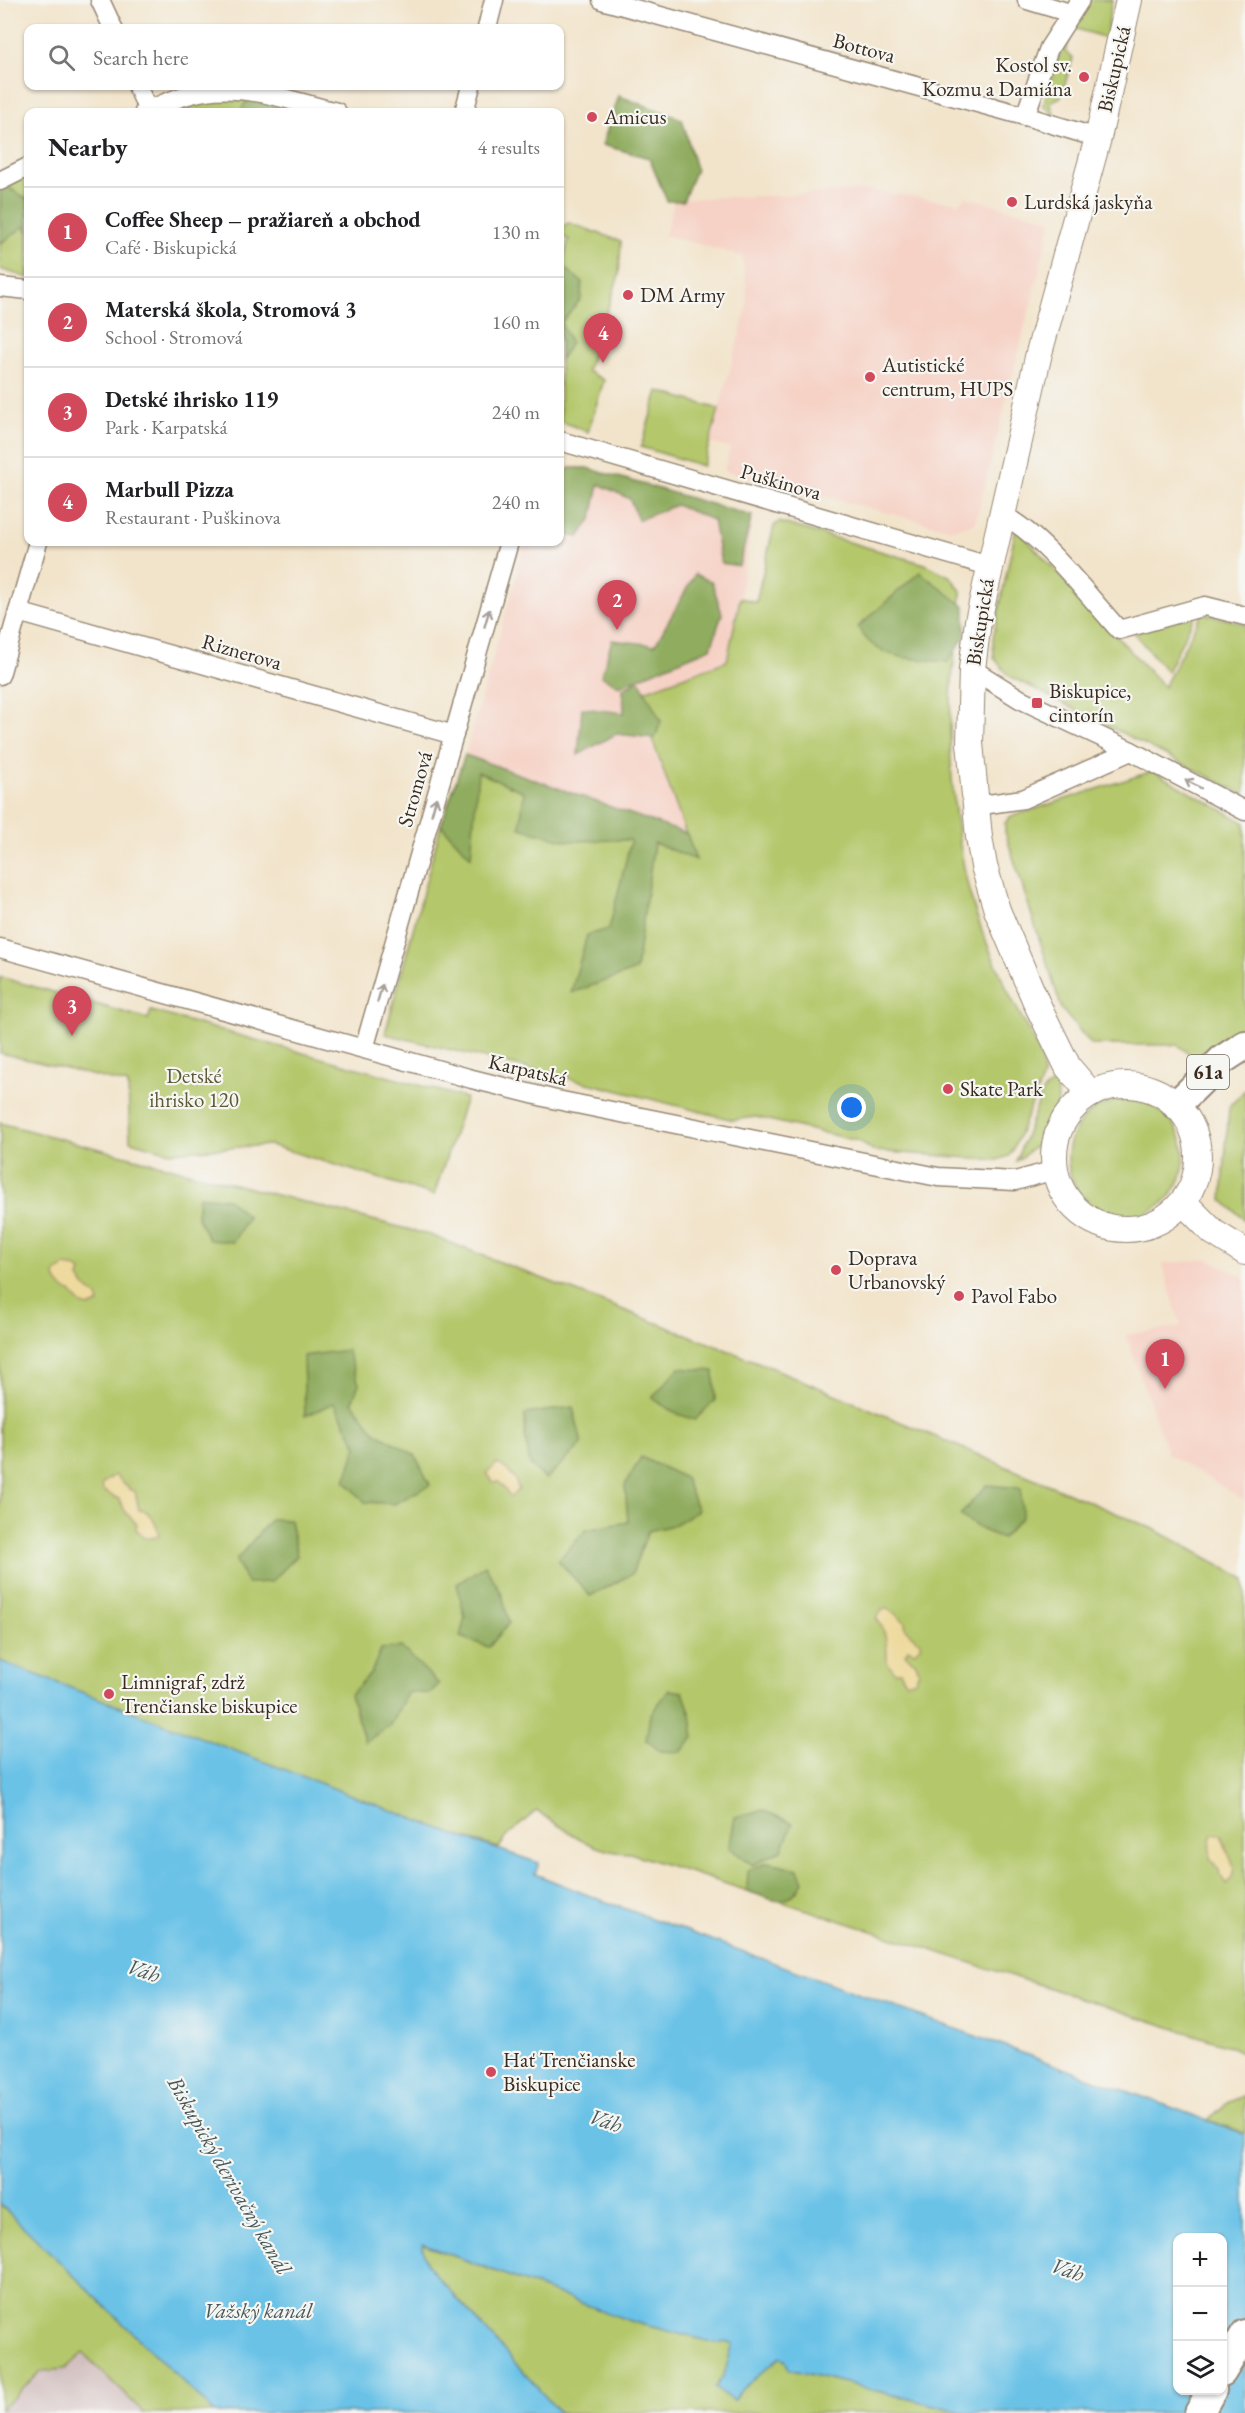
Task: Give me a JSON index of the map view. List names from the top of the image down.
{
  "streets": {
    "main road": ["61a"],
    "street": [
      "Bottova",
      "Biskupická",
      "Puškinova",
      "Riznerova",
      "Stromová",
      "Karpatská"
    ]
  },
  "crossings": [
    ["Bottova", "Biskupická"],
    ["Biskupická", "Puškinova"],
    ["Biskupická", "Karpatská"],
    ["Biskupická", "61a"],
    ["Riznerova", "Stromová"],
    ["Stromová", "Karpatská"],
    ["Karpatská", "61a"]
  ],
  "one_way": ["Stromová"],
  "water": ["Váh", "Biskupický derivačný kanál", "Važský kanál"],
  "parks": ["Detské ihrisko 120"],
  "places": {
    "other": [
      "Kostol sv. Kozmu a Damiána",
      "Amicus",
      "Lurdská jaskyňa",
      "DM Army",
      "Autistické centrum, HUPS",
      "Skate Park",
      "Doprava Urbanovský",
      "Pavol Fabo",
      "Limnigraf, zdrž Trenčianske biskupice",
      "Hať Trenčianske Biskupice"
    ],
    "transit": ["Biskupice, cintorín"]
  },
  "page": {
    "search": "Search here",
    "heading": ["Nearby", "4 results"],
    "list": [
      {
        "mark": "1",
        "name": "Coffee Sheep – pražiareň a obchod",
        "note": "Café · Biskupická",
        "value": "130 m"
      },
      {
        "mark": "2",
        "name": "Materská škola, Stromová 3",
        "note": "School · Stromová",
        "value": "160 m"
      },
      {
        "mark": "3",
        "name": "Detské ihrisko 119",
        "note": "Park · Karpatská",
        "value": "240 m"
      },
      {
        "mark": "4",
        "name": "Marbull Pizza",
        "note": "Restaurant · Puškinova",
        "value": "240 m"
      }
    ],
    "pins": [
      "4",
      "2",
      "3",
      "1"
    ],
    "map_buttons": ["+", "−"]
  }
}
